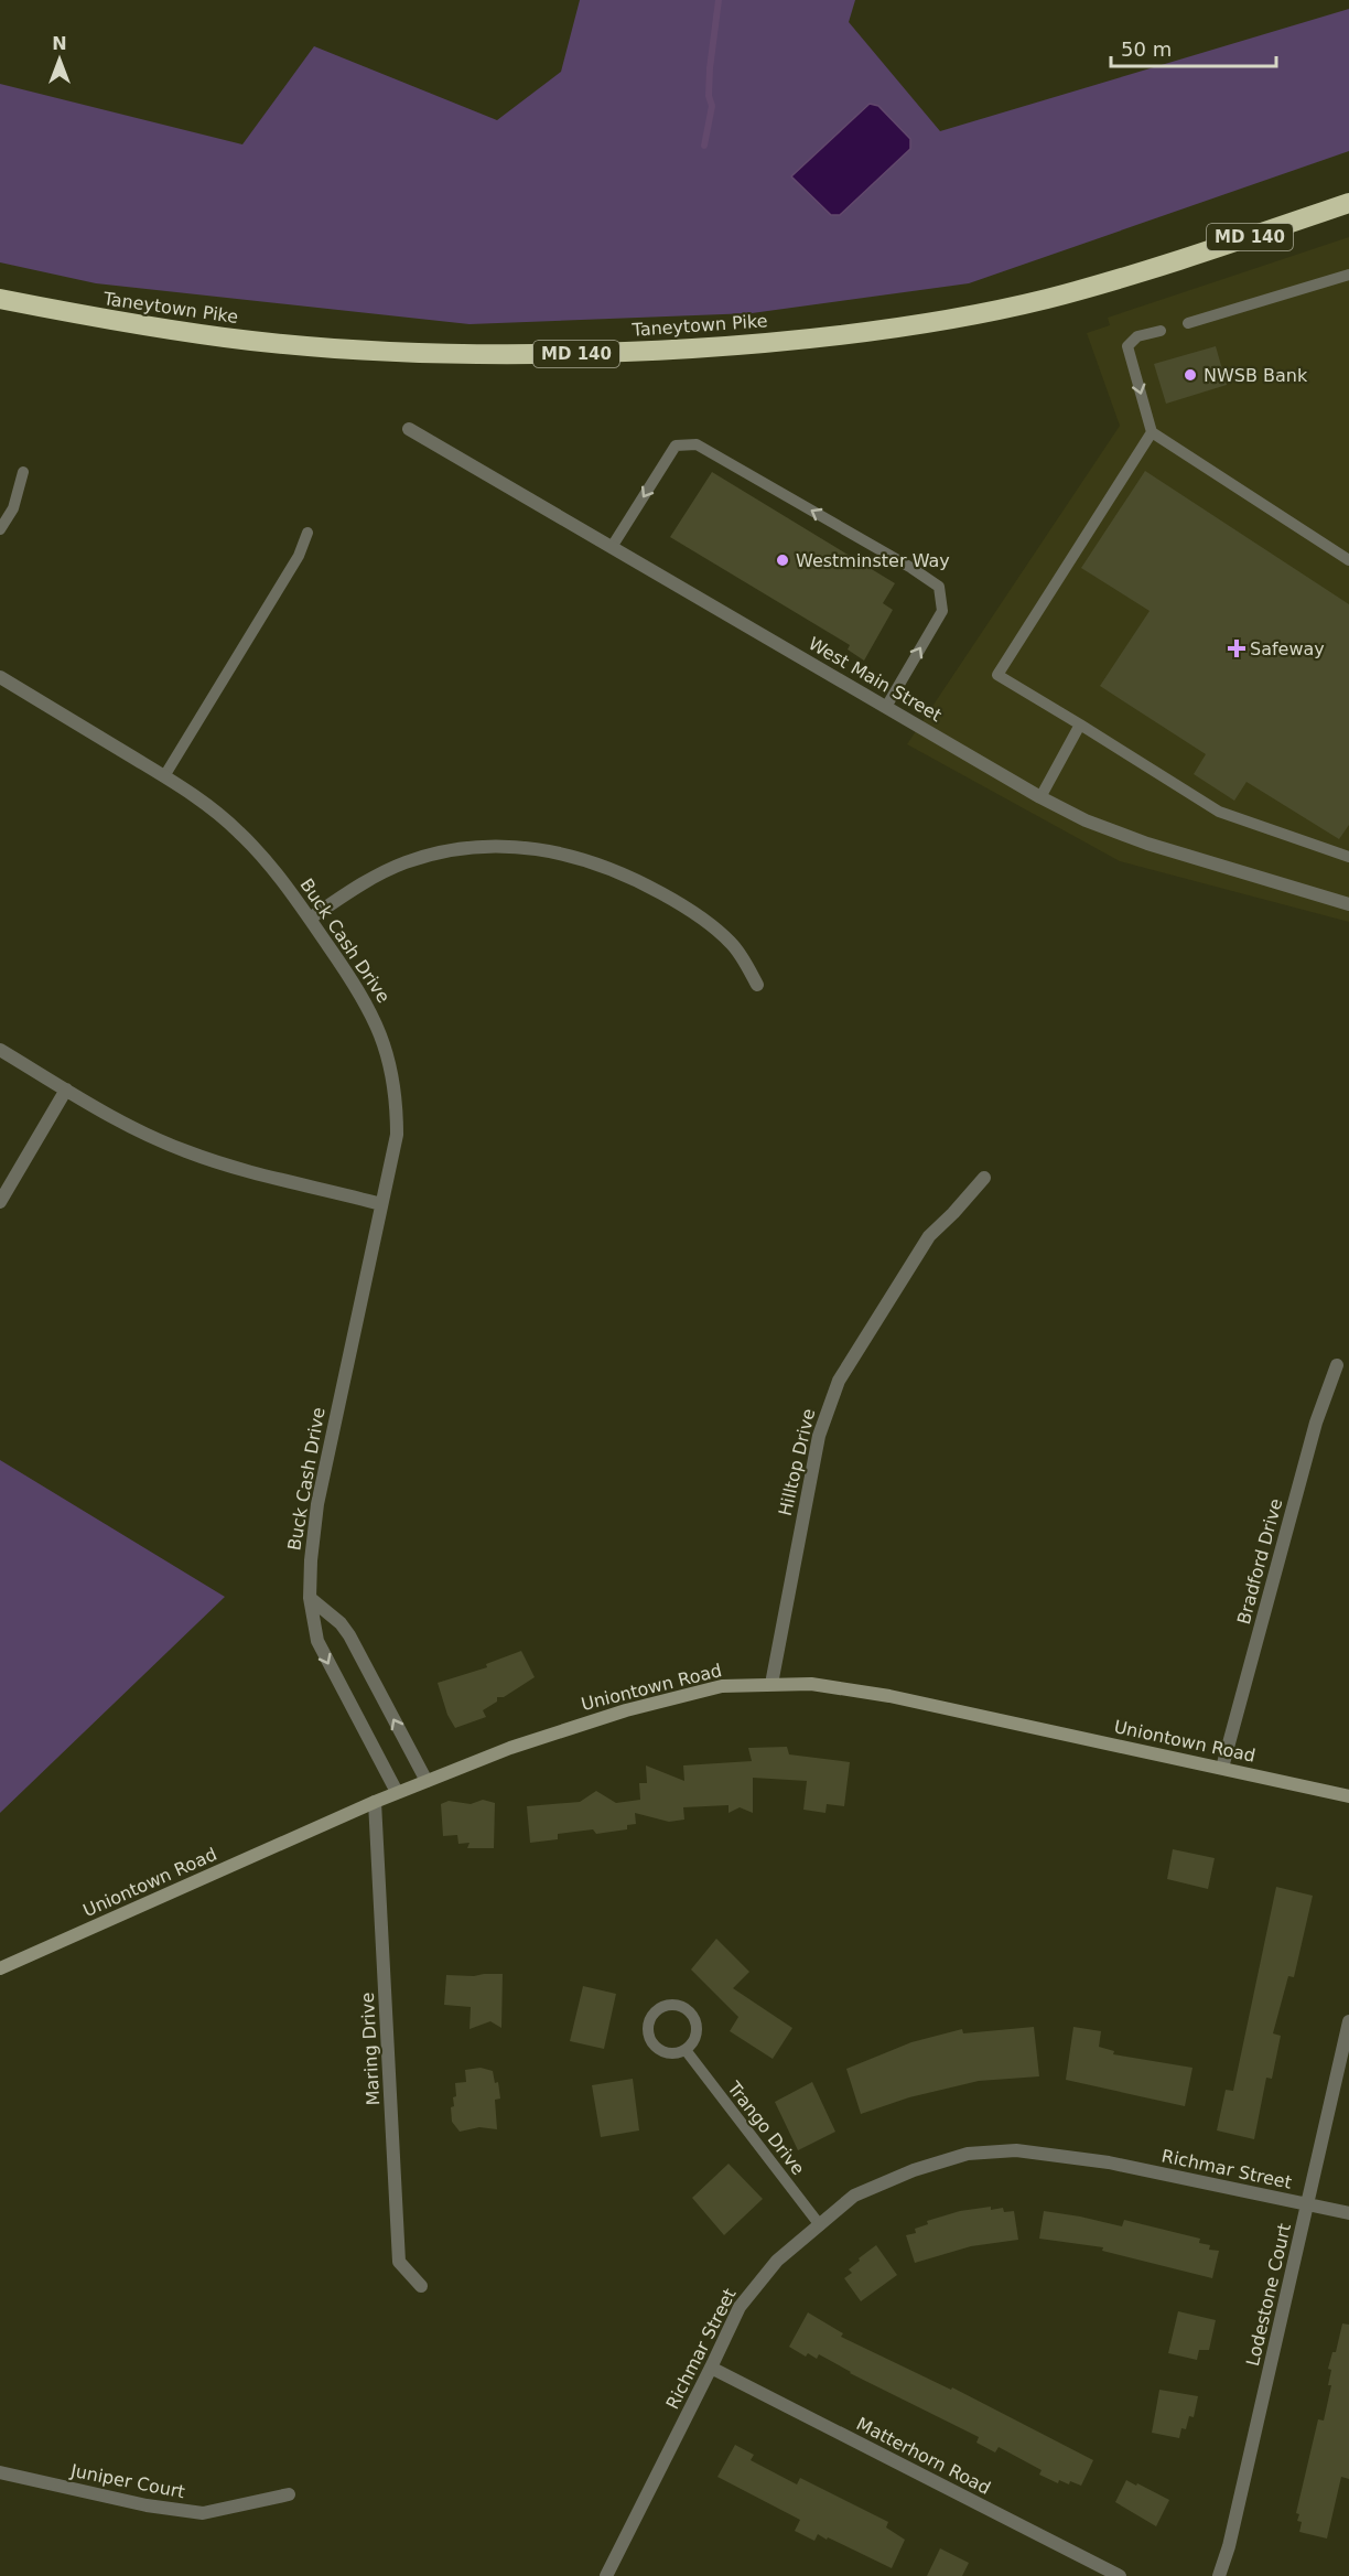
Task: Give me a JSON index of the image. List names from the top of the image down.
{
  "streets": {
    "highway": ["MD 140", "Taneytown Pike"],
    "main road": ["Uniontown Road"],
    "street": [
      "West Main Street",
      "Buck Cash Drive",
      "Hilltop Drive",
      "Bradford Drive",
      "Maring Drive",
      "Richmar Street",
      "Lodestone Court",
      "Matterhorn Road",
      "Juniper Court"
    ],
    "lane": ["Trango Drive"]
  },
  "crossings": [
    ["Buck Cash Drive", "Uniontown Road"],
    ["Hilltop Drive", "Uniontown Road"],
    ["Bradford Drive", "Uniontown Road"],
    ["Uniontown Road", "Maring Drive"],
    ["Trango Drive", "Richmar Street"],
    ["Richmar Street", "Lodestone Court"],
    ["Richmar Street", "Matterhorn Road"]
  ],
  "places": {
    "other": ["NWSB Bank", "Westminster Way"],
    "health": ["Safeway"]
  },
  "scale_bar": "50 m",
  "north": "top"
}
